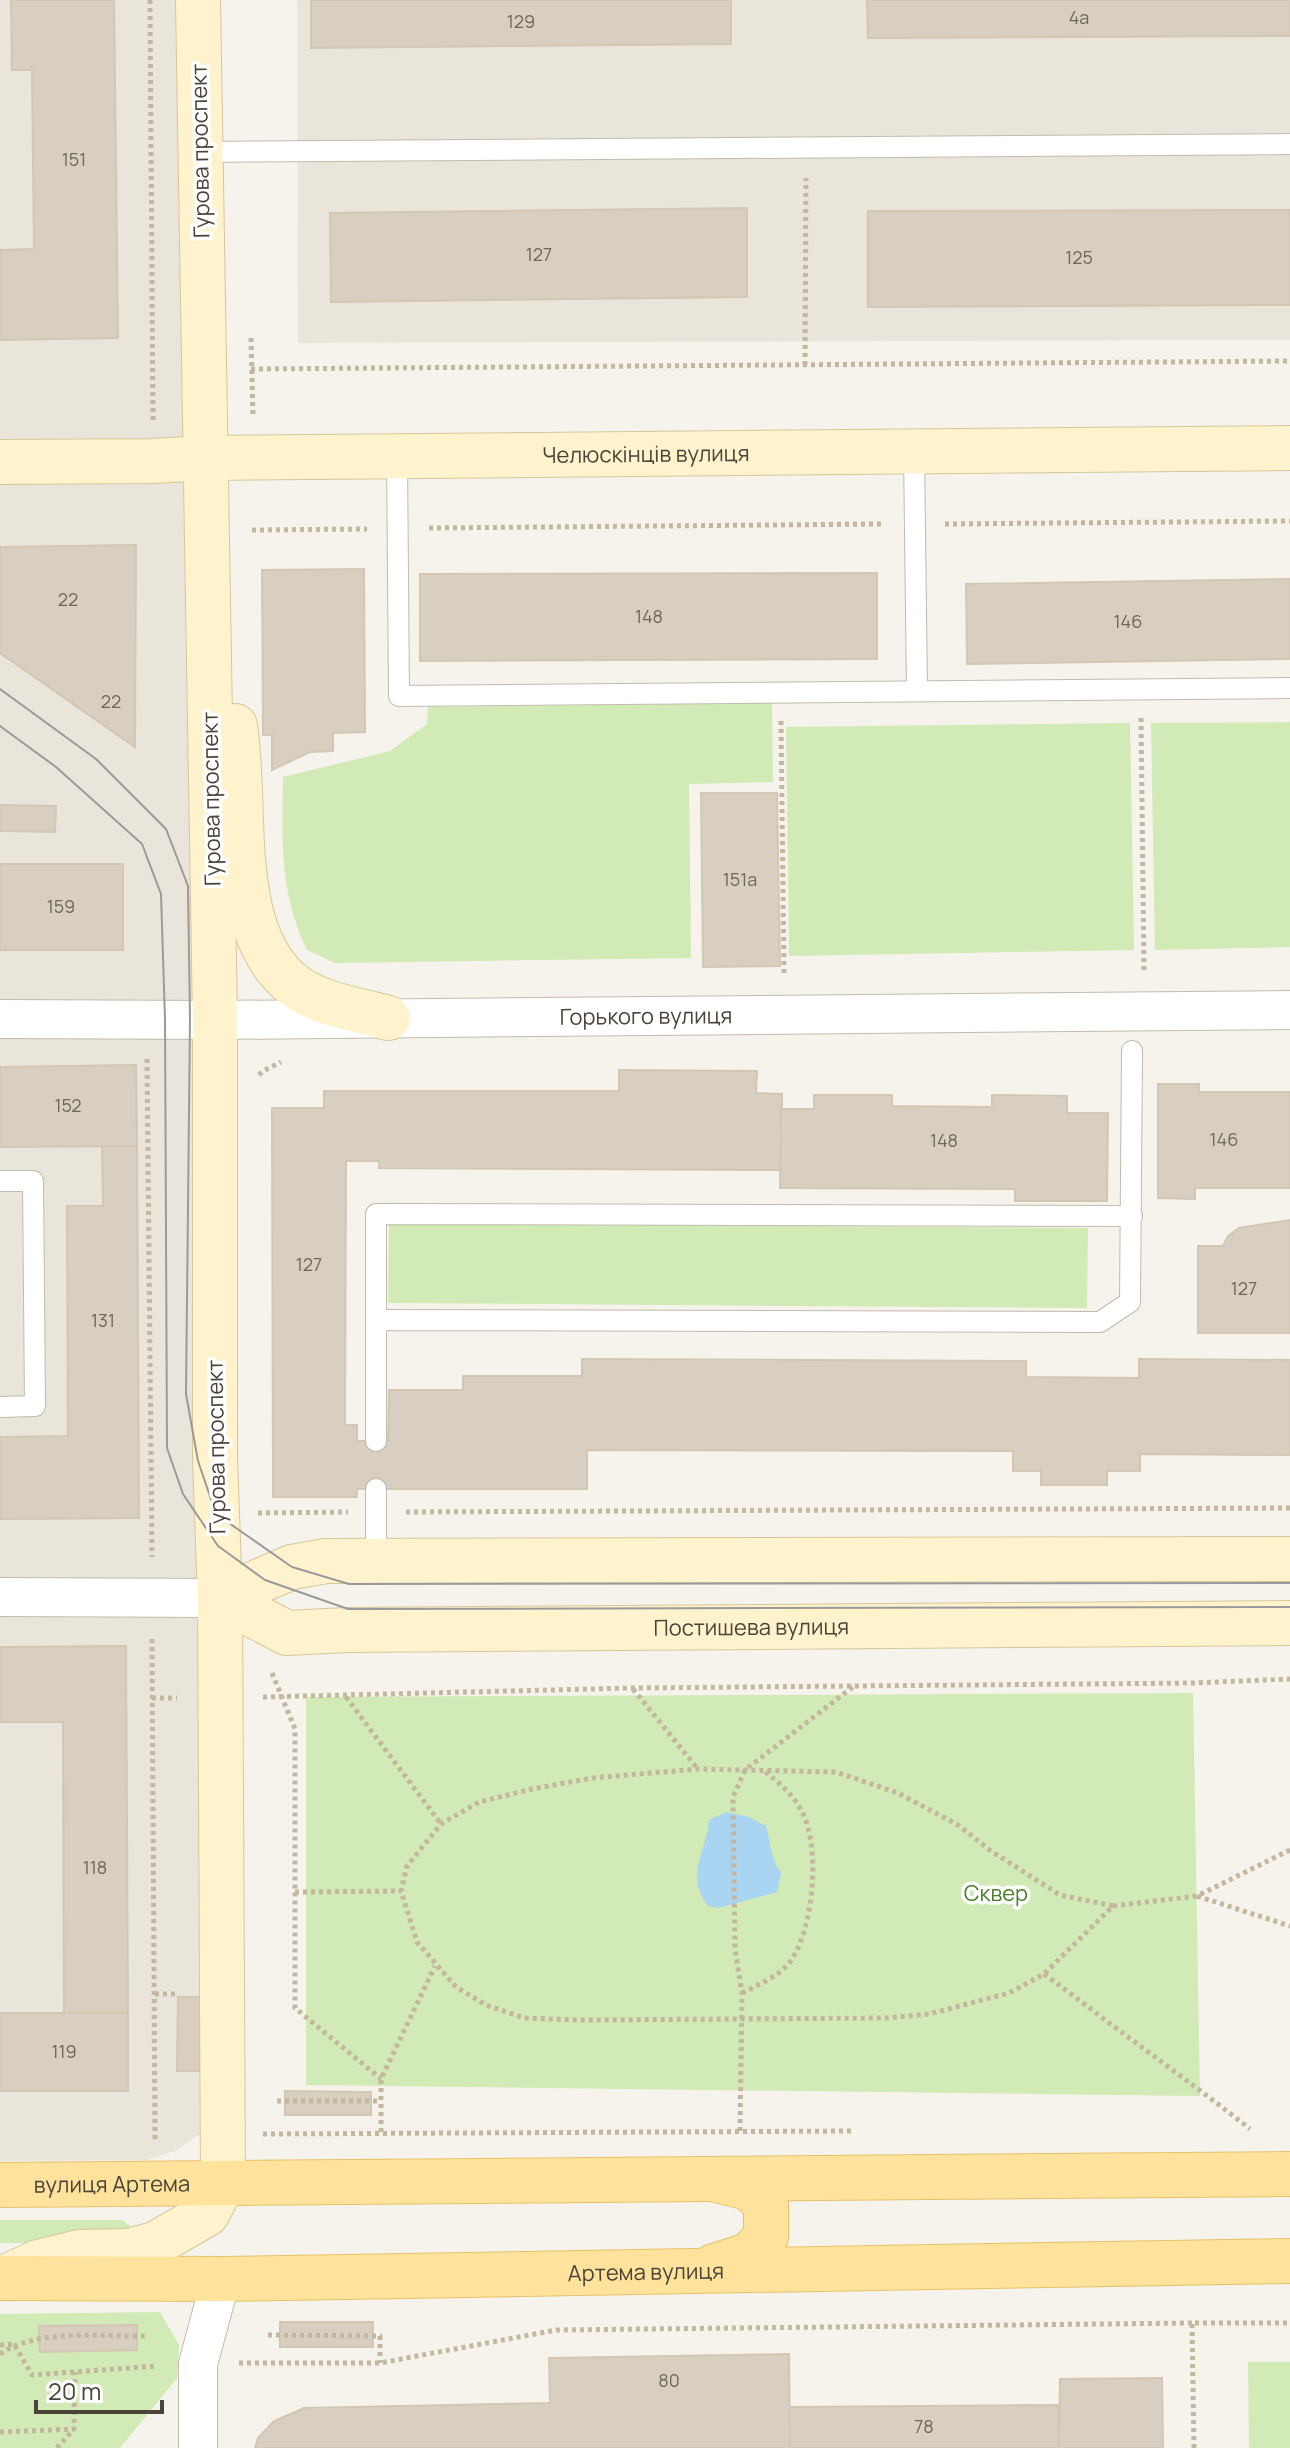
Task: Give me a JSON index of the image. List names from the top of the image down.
{
  "streets": {
    "main road": ["вулиця Артема", "Артема вулиця"],
    "street": [
      "Гурова проспект",
      "Челюскінців вулиця",
      "Горького вулиця",
      "Постишева вулиця"
    ]
  },
  "crossings": [
    ["Гурова проспект", "Челюскінців вулиця"],
    ["Гурова проспект", "Горького вулиця"],
    ["Гурова проспект", "Постишева вулиця"]
  ],
  "parks": ["Сквер"],
  "house_numbers": [
    "4а",
    "129",
    "151",
    "127",
    "125",
    "22",
    "148",
    "146",
    "22",
    "151а",
    "159",
    "152",
    "146",
    "148",
    "127",
    "127",
    "131",
    "118",
    "119",
    "80",
    "78"
  ],
  "scale_bar": "20 m"
}
